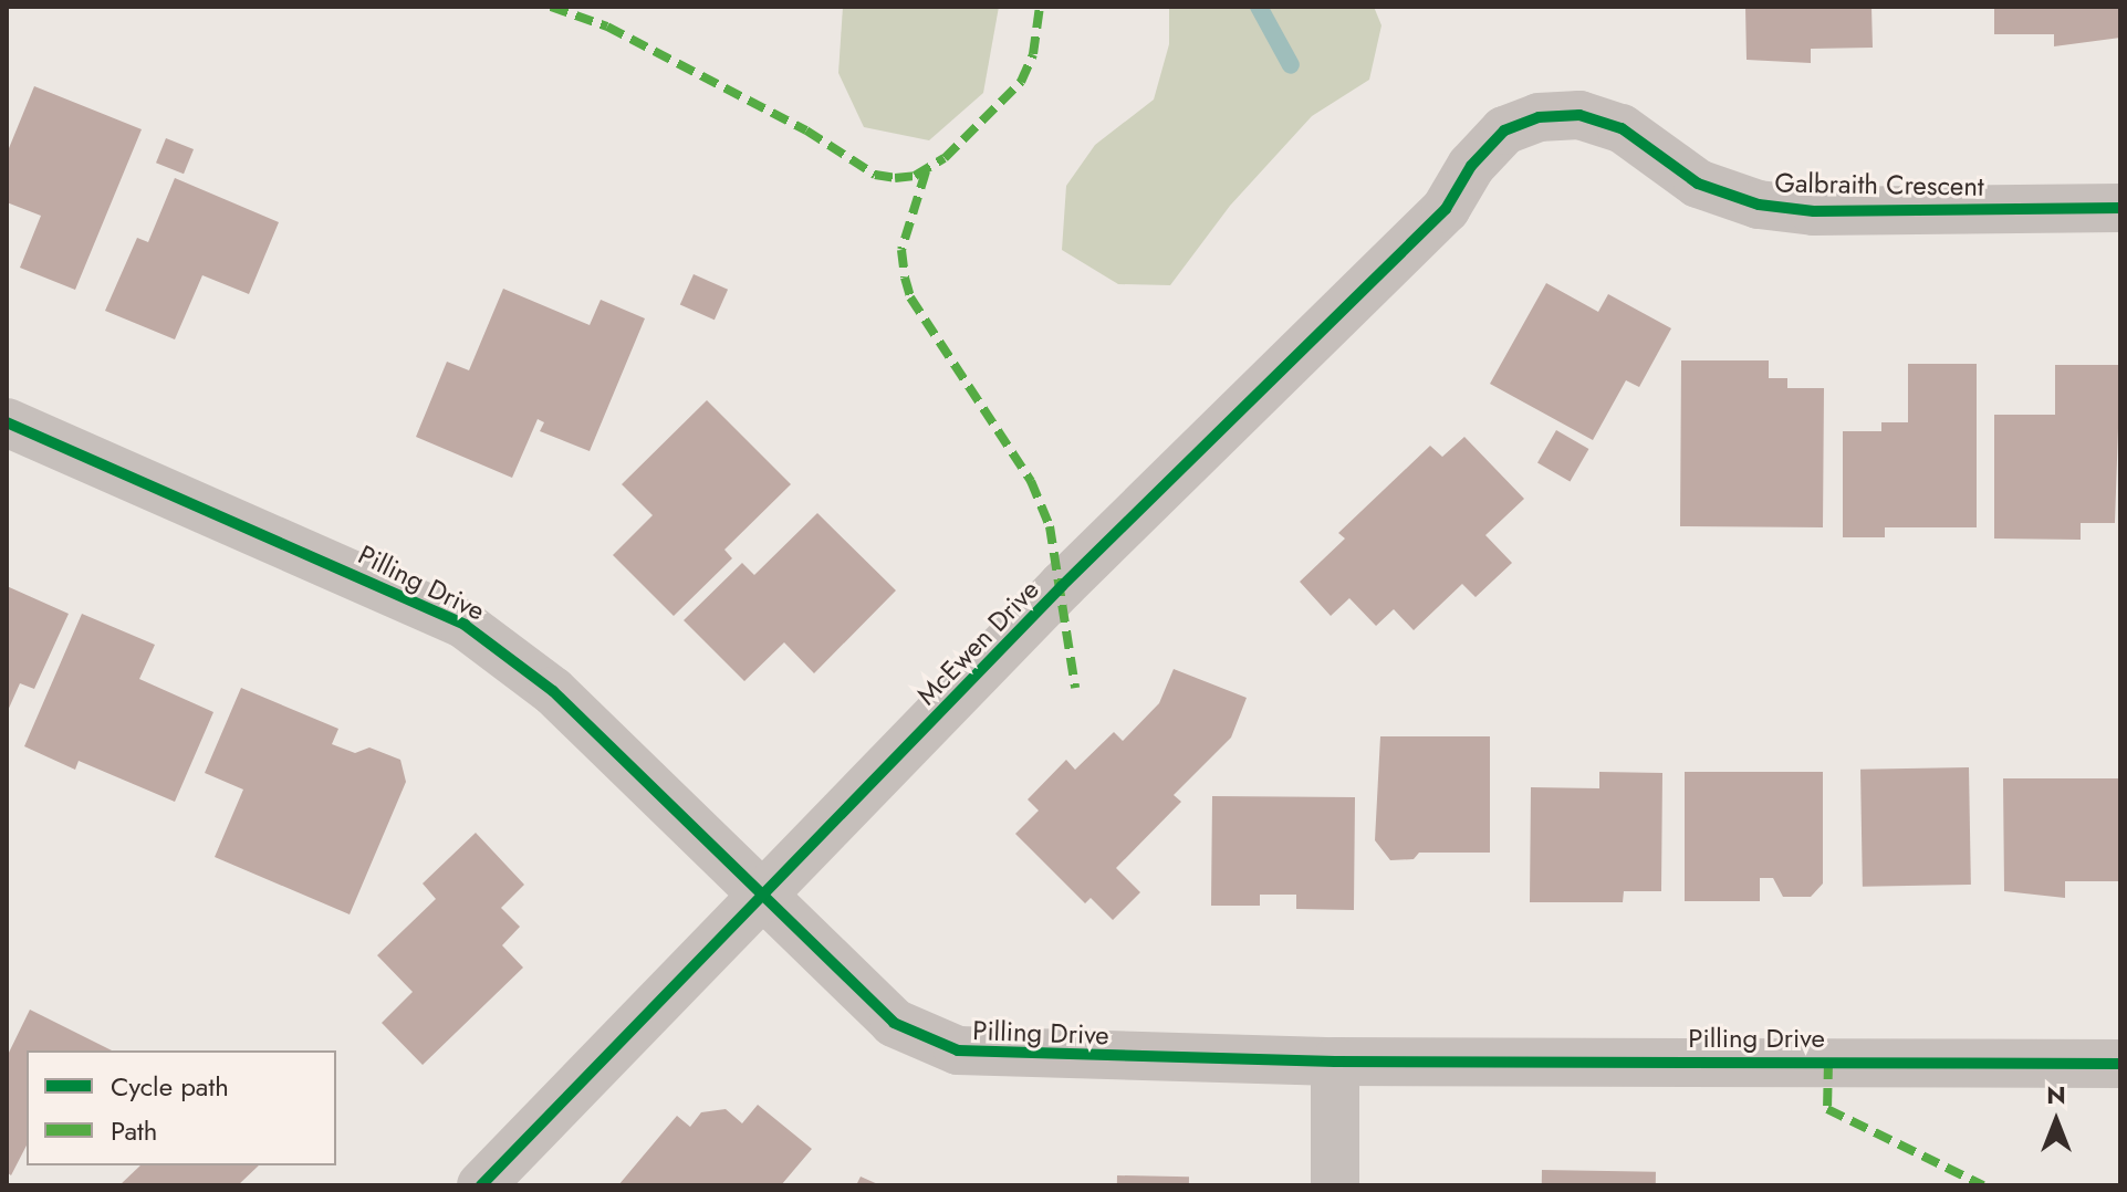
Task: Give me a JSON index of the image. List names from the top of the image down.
{
  "streets": {
    "street": ["Galbraith Crescent", "Pilling Drive", "McEwen Drive"]
  },
  "crossings": [
    ["Galbraith Crescent", "McEwen Drive"],
    ["Pilling Drive", "McEwen Drive"]
  ],
  "legend": ["Cycle path", "Path"],
  "north": "top"
}
